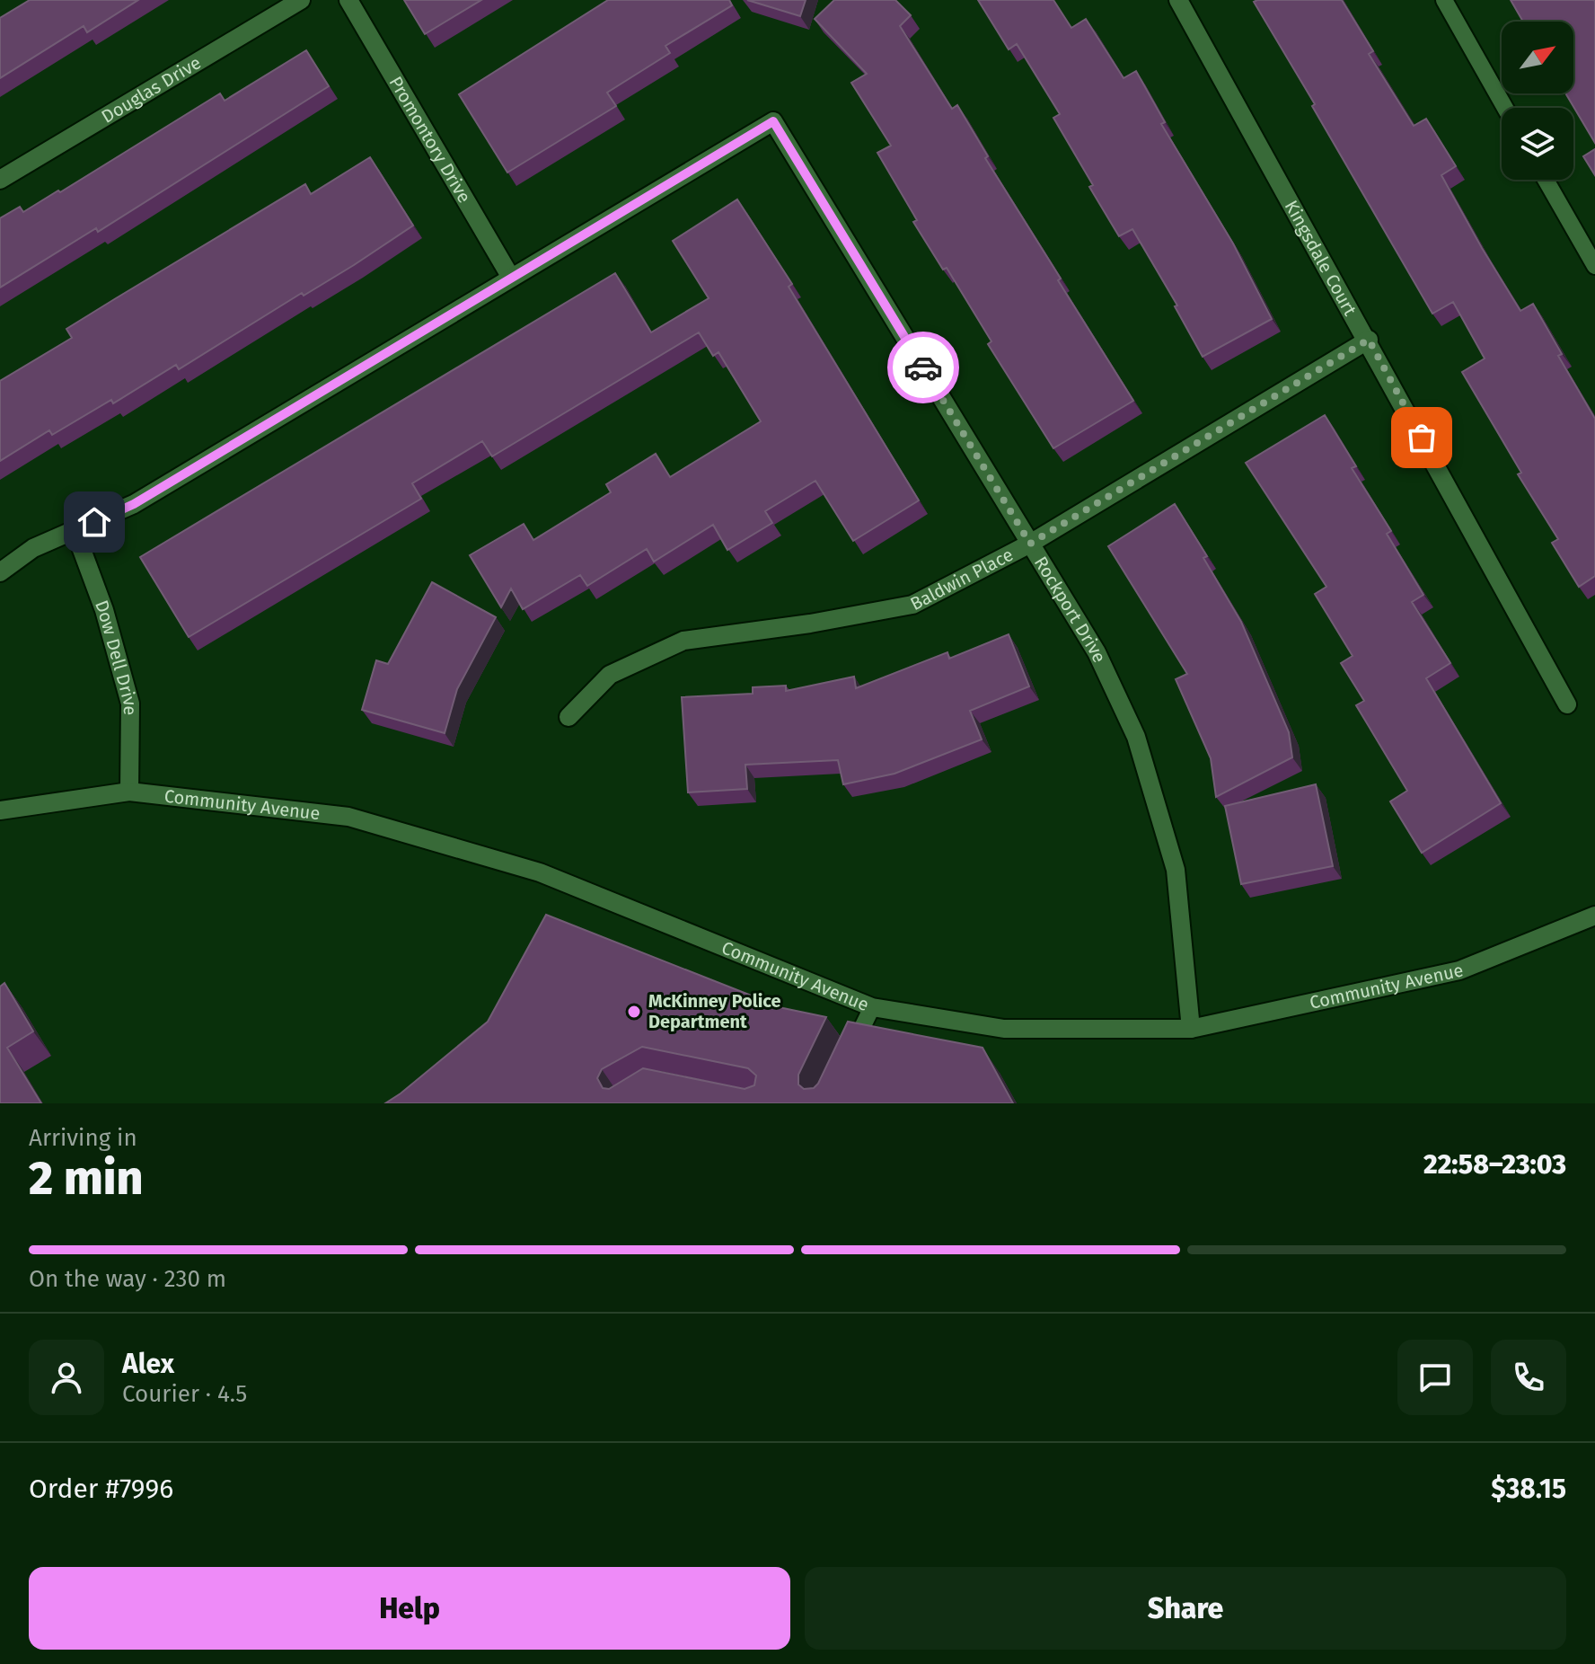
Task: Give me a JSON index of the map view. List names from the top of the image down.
{
  "streets": {
    "street": [
      "Douglas Drive",
      "Promontory Drive",
      "Kingsdale Court",
      "Baldwin Place",
      "Rockport Drive",
      "Dow Dell Drive",
      "Community Avenue"
    ]
  },
  "crossings": [
    ["Promontory Drive", "Rockport Drive"],
    ["Kingsdale Court", "Baldwin Place"],
    ["Baldwin Place", "Rockport Drive"],
    ["Rockport Drive", "Community Avenue"],
    ["Dow Dell Drive", "Community Avenue"]
  ],
  "places": ["McKinney Police Department"],
  "north": "top right",
  "page": {
    "heading": ["2 min", "Arriving in", "22:58–23:03"],
    "panel": [
      "Alex",
      "Courier · 4.5",
      "Order #7996",
      "$38.15"
    ],
    "bar": "On the way · 230 m",
    "buttons": ["Help", "Share"]
  }
}
